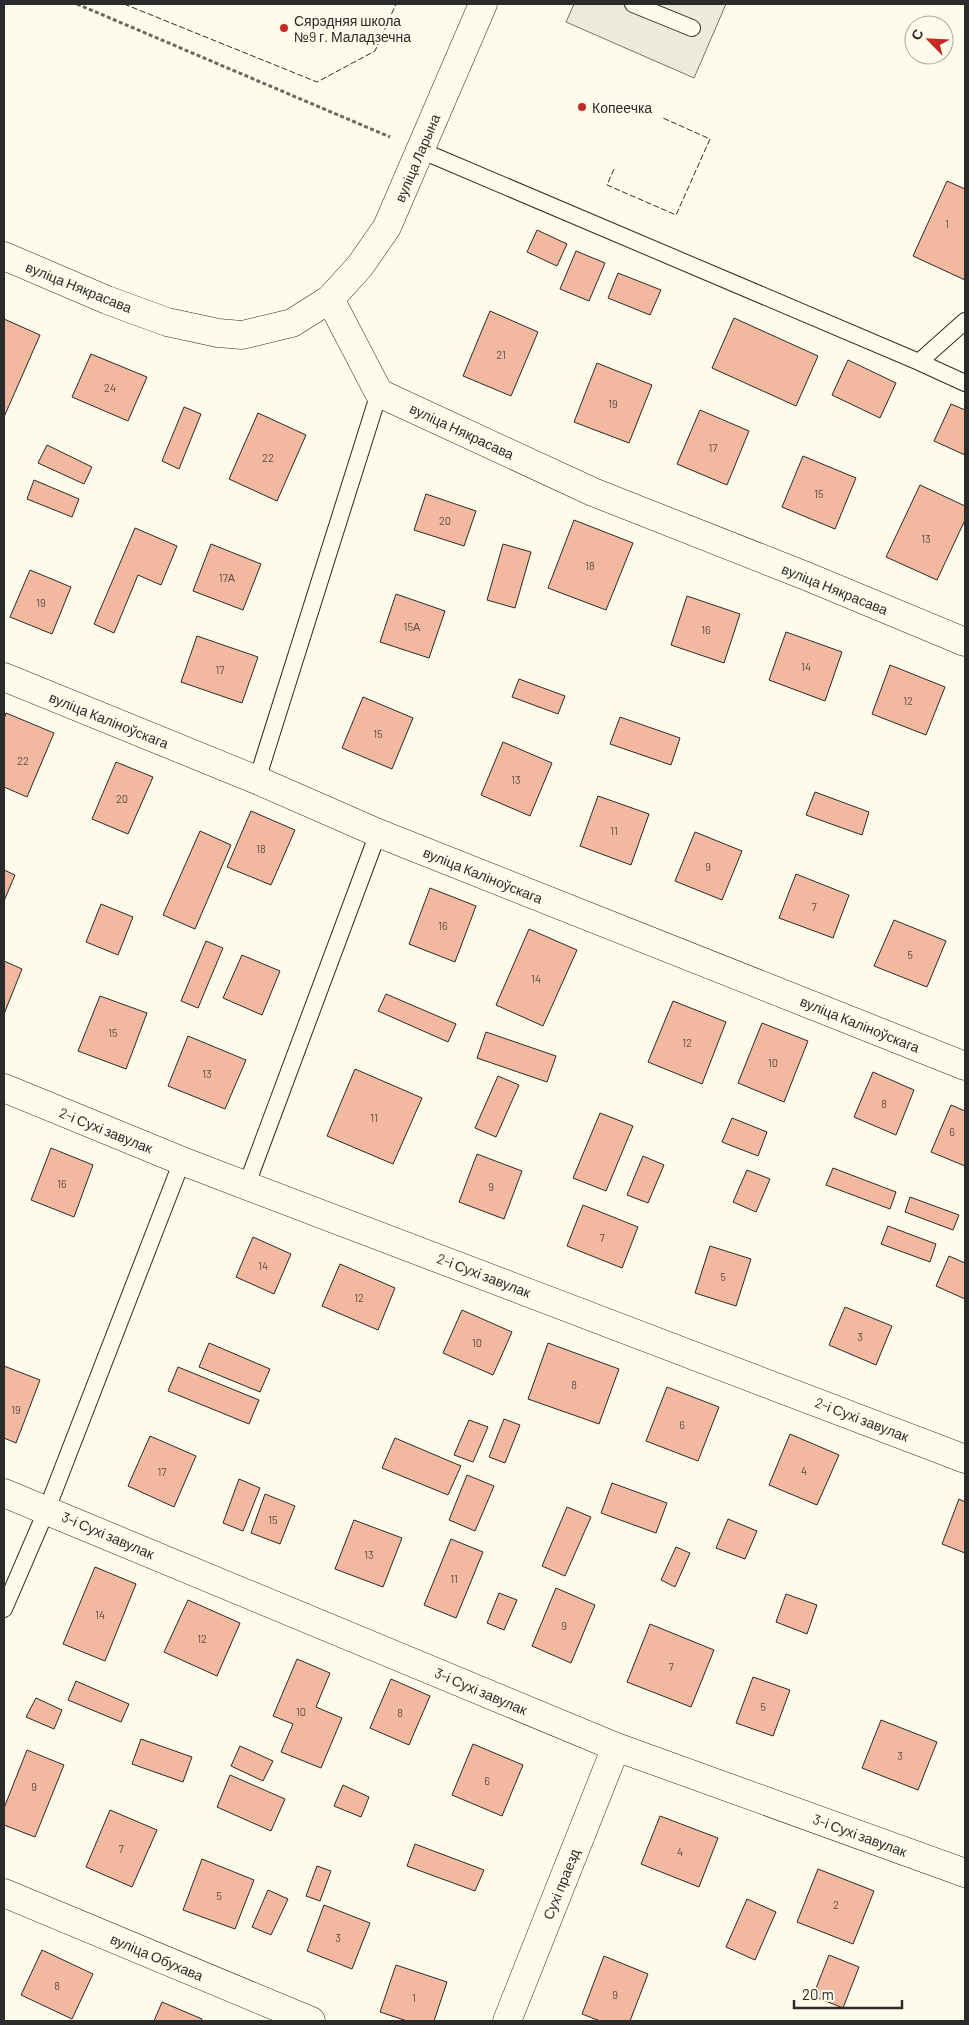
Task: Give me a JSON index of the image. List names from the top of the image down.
{
  "streets": {
    "street": [
      "вуліца Ларына",
      "вуліца Някрасава",
      "вуліца Каліноўскага",
      "2-і Сухі завулак",
      "3-і Сухі завулак",
      "Сухі праезд",
      "вуліца Обухава"
    ]
  },
  "crossings": [
    ["вуліца Ларына", "вуліца Някрасава"],
    ["3-і Сухі завулак", "Сухі праезд"]
  ],
  "places": ["Сярэдняя школа №9 г. Маладзечна", "Копеечка"],
  "house_numbers": [
    "1",
    "21",
    "24",
    "19",
    "17",
    "22",
    "15",
    "20",
    "13",
    "18",
    "17А",
    "19",
    "15А",
    "16",
    "14",
    "17",
    "12",
    "15",
    "22",
    "13",
    "20",
    "11",
    "18",
    "9",
    "7",
    "16",
    "5",
    "14",
    "15",
    "12",
    "10",
    "13",
    "8",
    "11",
    "6",
    "16",
    "9",
    "7",
    "14",
    "5",
    "12",
    "3",
    "10",
    "8",
    "19",
    "6",
    "4",
    "17",
    "15",
    "13",
    "11",
    "14",
    "9",
    "12",
    "7",
    "5",
    "10",
    "8",
    "3",
    "6",
    "9",
    "7",
    "4",
    "5",
    "2",
    "3",
    "8",
    "9",
    "1"
  ],
  "scale_bar": "20 m",
  "north": "top left"
}
